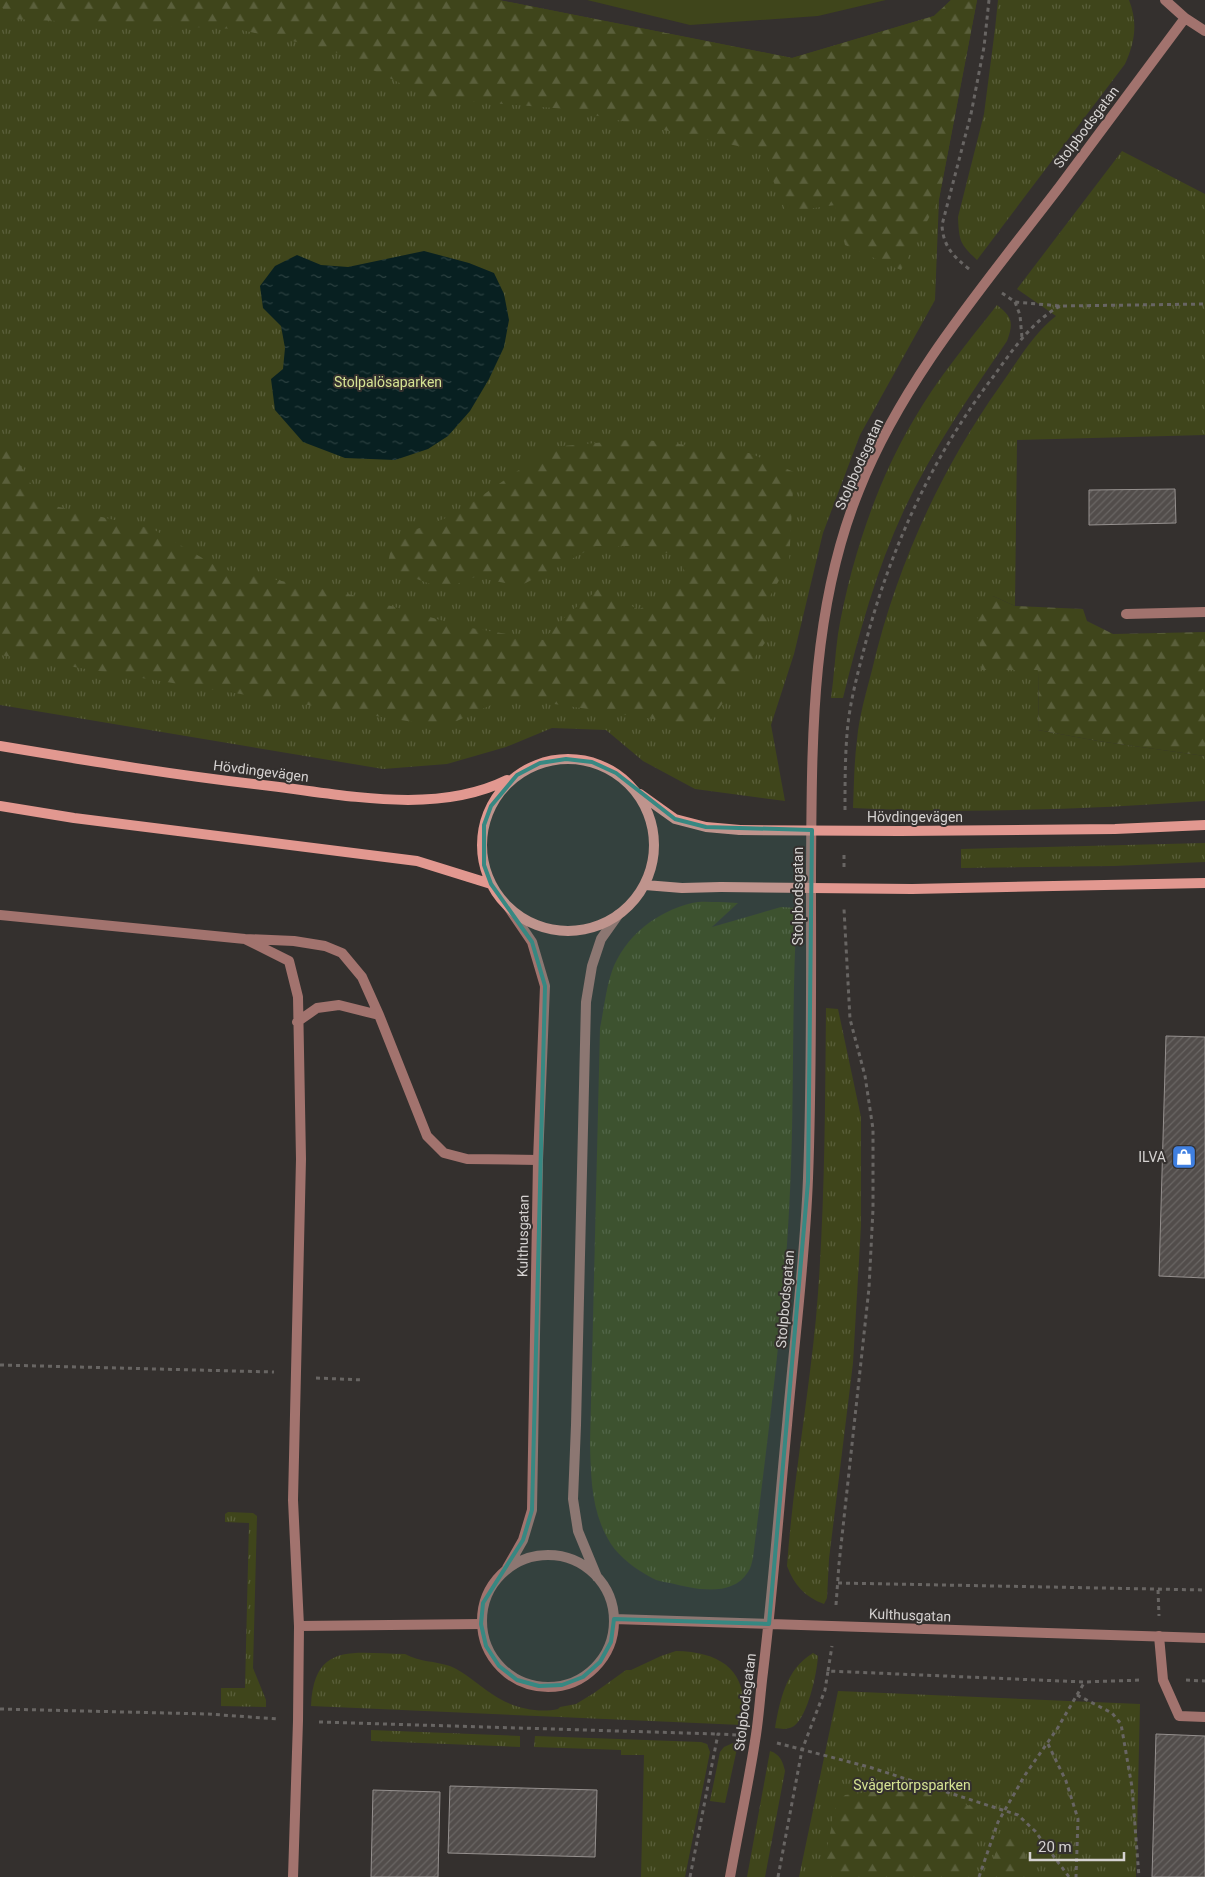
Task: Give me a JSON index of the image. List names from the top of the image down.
{
  "streets": {
    "street": ["Stolpbodsgatan", "Hövdingevägen", "Kulthusgatan"]
  },
  "crossings": [
    ["Stolpbodsgatan", "Kulthusgatan"],
    ["Hövdingevägen", "Kulthusgatan"]
  ],
  "parks": ["Stolpalösaparken", "Svågertorpsparken"],
  "places": {
    "shop": ["ILVA"]
  },
  "scale_bar": "20 m"
}
